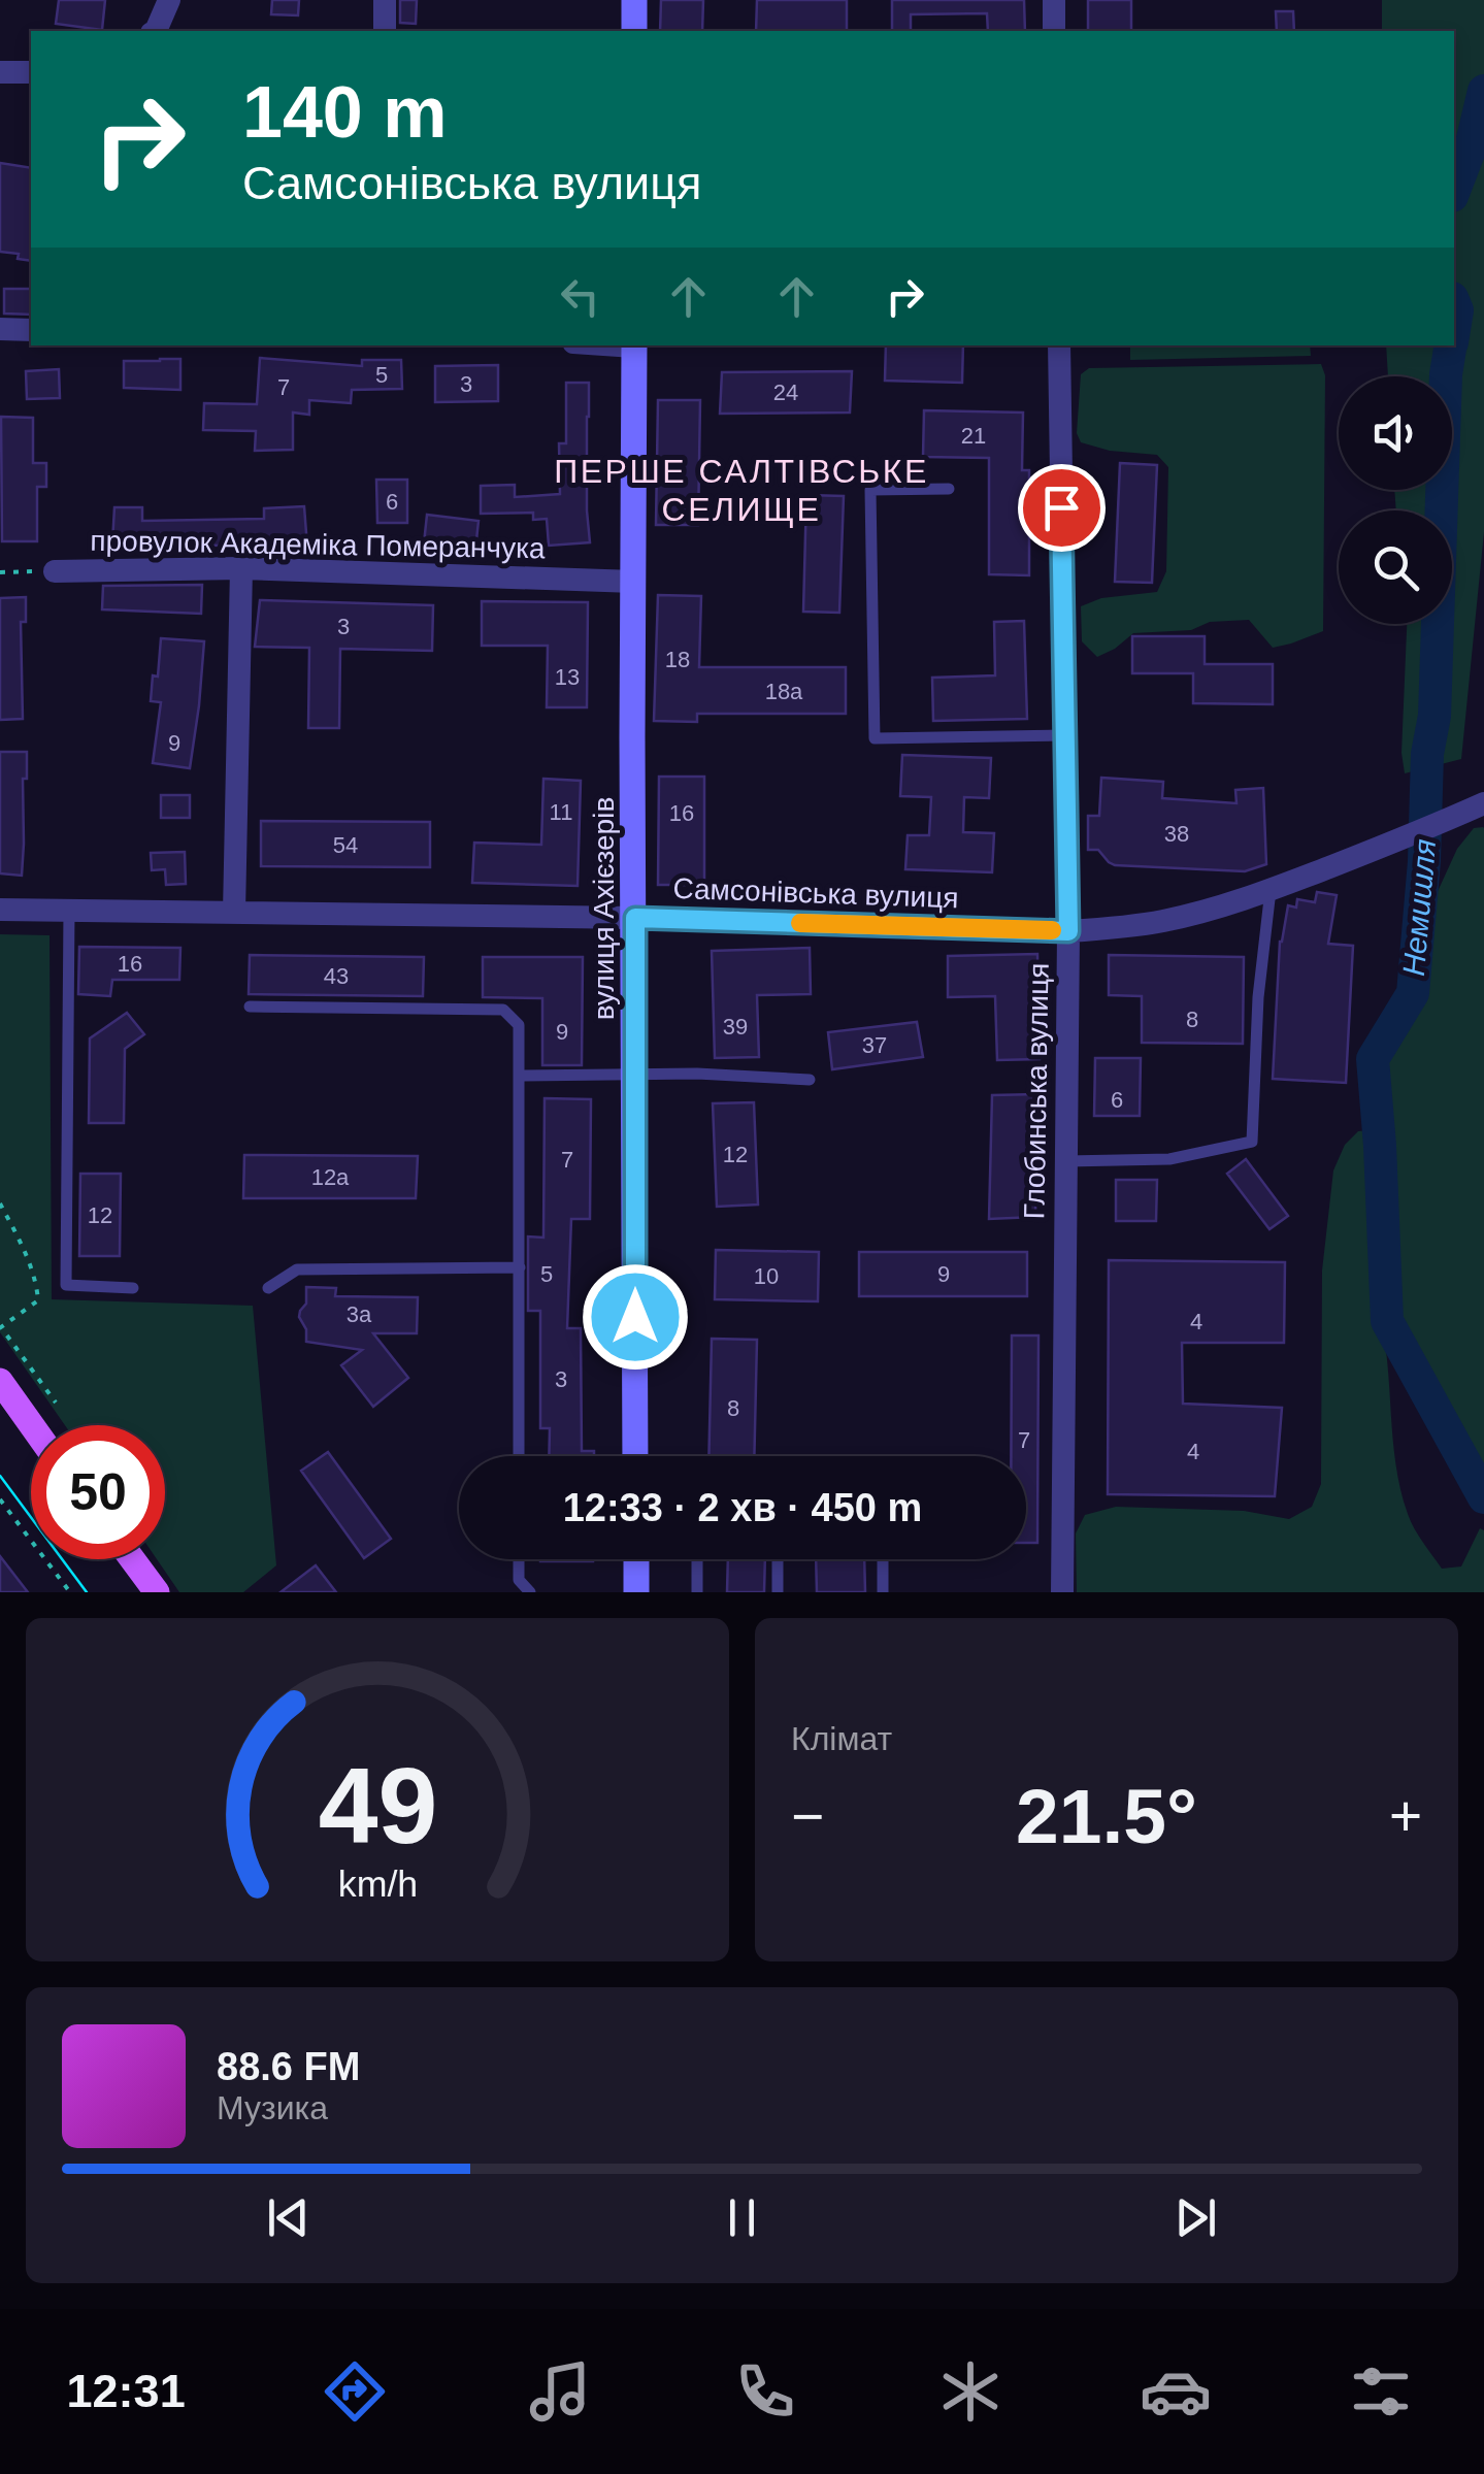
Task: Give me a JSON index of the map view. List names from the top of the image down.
{
  "streets": {
    "main road": ["вулиця Ахієзерів"],
    "street": ["провулок Академіка Померанчука", "Самсонівська вулиця", "Глобинська вулиця"]
  },
  "crossings": [
    ["провулок Академіка Померанчука", "вулиця Ахієзерів"],
    ["Самсонівська вулиця", "вулиця Ахієзерів"],
    ["Самсонівська вулиця", "Глобинська вулиця"]
  ],
  "districts": ["ПЕРШЕ САЛТІВСЬКЕ СЕЛИЩЕ"],
  "water": ["Немишля"],
  "house_numbers": [
    "5",
    "3",
    "7",
    "24",
    "21",
    "6",
    "3",
    "18",
    "13",
    "18а",
    "9",
    "11",
    "16",
    "38",
    "54",
    "16",
    "43",
    "8",
    "39",
    "9",
    "37",
    "6",
    "12",
    "7",
    "12а",
    "12",
    "5",
    "9",
    "10",
    "3а",
    "4",
    "3",
    "8",
    "7",
    "4"
  ],
  "page": {
    "turn": ["140 m", "Самсонівська вулиця"],
    "limit": "50",
    "trip": "12:33 · 2 хв · 450 m",
    "tile": "Клімат",
    "heat": ["−", "21.5°", "+"],
    "song": ["88.6 FM", "Музика"],
    "tabs": "12:31",
    "gauge": ["49", "km/h"]
  }
}
